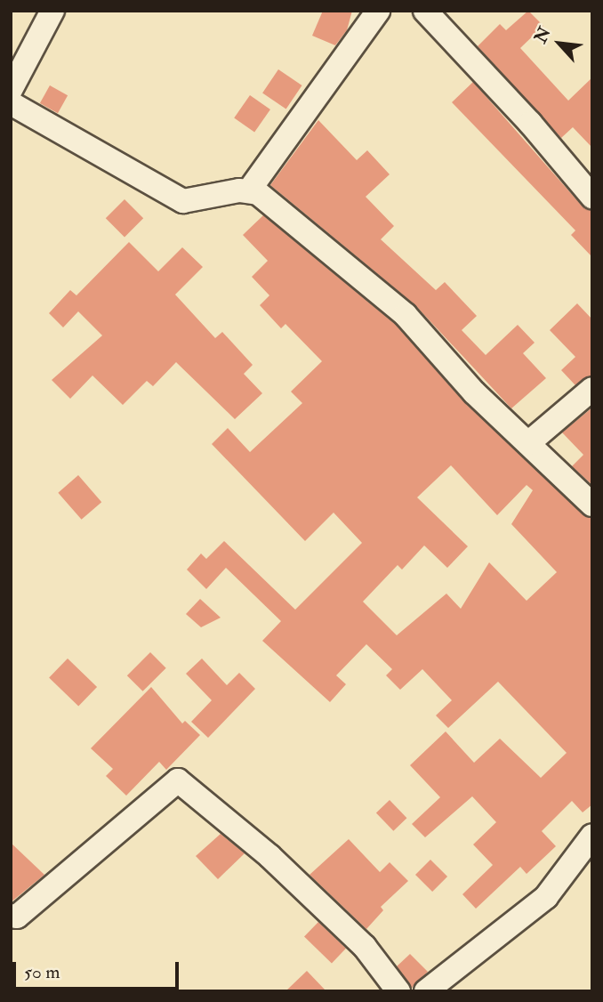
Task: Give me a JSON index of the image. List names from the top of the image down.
{
  "scale_bar": "50 m",
  "north": "top left"
}
